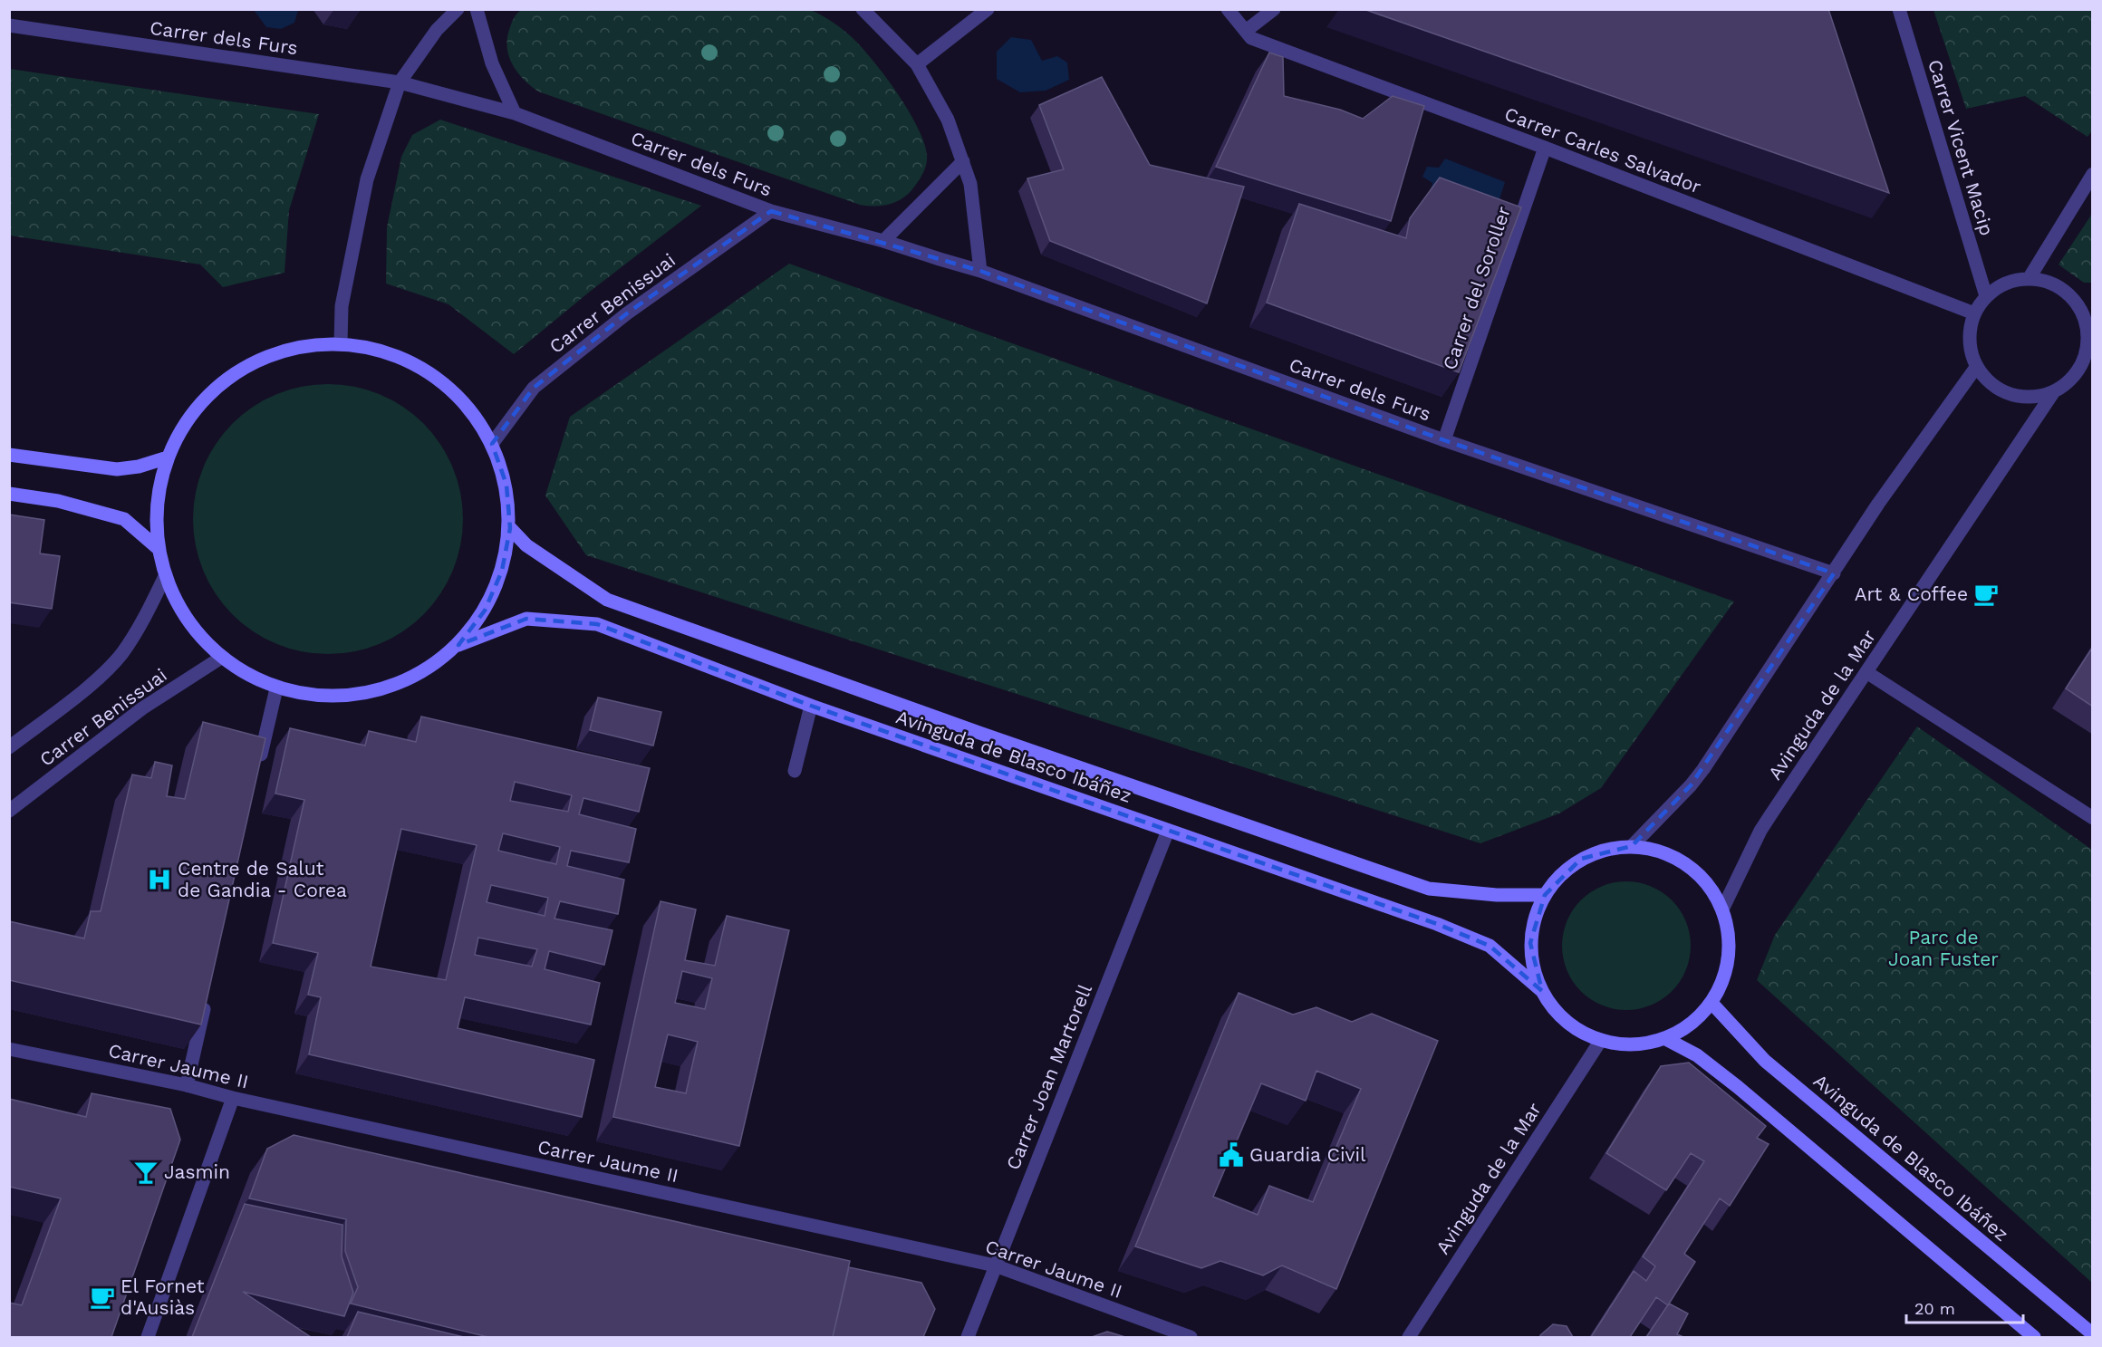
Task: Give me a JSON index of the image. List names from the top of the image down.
{
  "streets": {
    "main road": ["Avinguda de Blasco Ibáñez"],
    "street": [
      "Carrer dels Furs",
      "Carrer Vicent Macip",
      "Carrer Carles Salvador",
      "Carrer del Soroller",
      "Carrer Benissuai",
      "Avinguda de la Mar",
      "Carrer Jaume II",
      "Carrer Joan Martorell"
    ]
  },
  "crossings": [
    ["Carrer dels Furs", "Carrer del Soroller"],
    ["Carrer dels Furs", "Carrer Benissuai"],
    ["Carrer Vicent Macip", "Carrer Carles Salvador"],
    ["Carrer Vicent Macip", "Avinguda de la Mar"],
    ["Carrer Carles Salvador", "Carrer del Soroller"],
    ["Carrer Carles Salvador", "Avinguda de la Mar"],
    ["Avinguda de Blasco Ibáñez", "Carrer Joan Martorell"],
    ["Carrer Jaume II", "Carrer Joan Martorell"]
  ],
  "parks": ["Parc de Joan Fuster"],
  "places": {
    "cafe": ["Art & Coffee", "El Fornet d'Ausiàs"],
    "hospital": ["Centre de Salut de Gandia - Corea"],
    "public building": ["Guardia Civil"],
    "bar": ["Jasmin"]
  },
  "scale_bar": "20 m"
}
